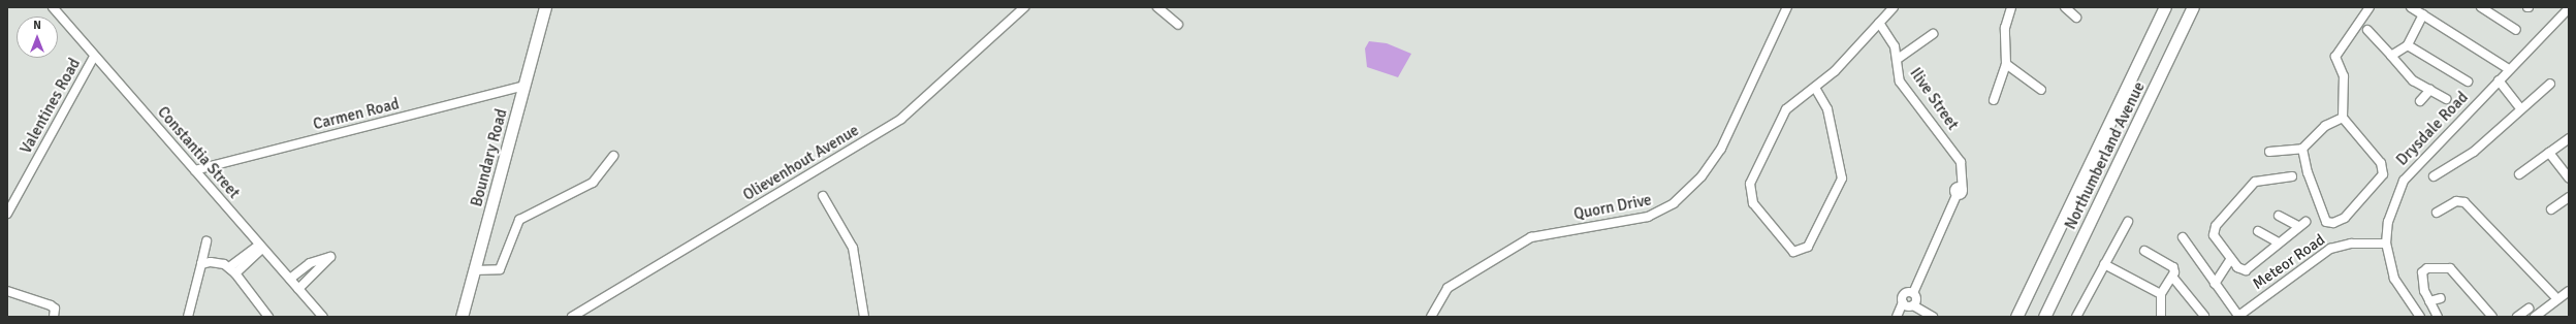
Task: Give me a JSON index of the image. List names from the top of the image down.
{
  "streets": {
    "main road": ["Northumberland Avenue", "Boundary Road"],
    "street": [
      "Ilive Street",
      "Valentines Road",
      "Carmen Road",
      "Drysdale Road",
      "Constantia Street",
      "Olievenhout Avenue",
      "Quorn Drive",
      "Meteor Road"
    ]
  },
  "crossings": [
    ["Valentines Road", "Constantia Street"],
    ["Carmen Road", "Constantia Street"],
    ["Carmen Road", "Boundary Road"],
    ["Drysdale Road", "Meteor Road"]
  ],
  "north": "top"
}
